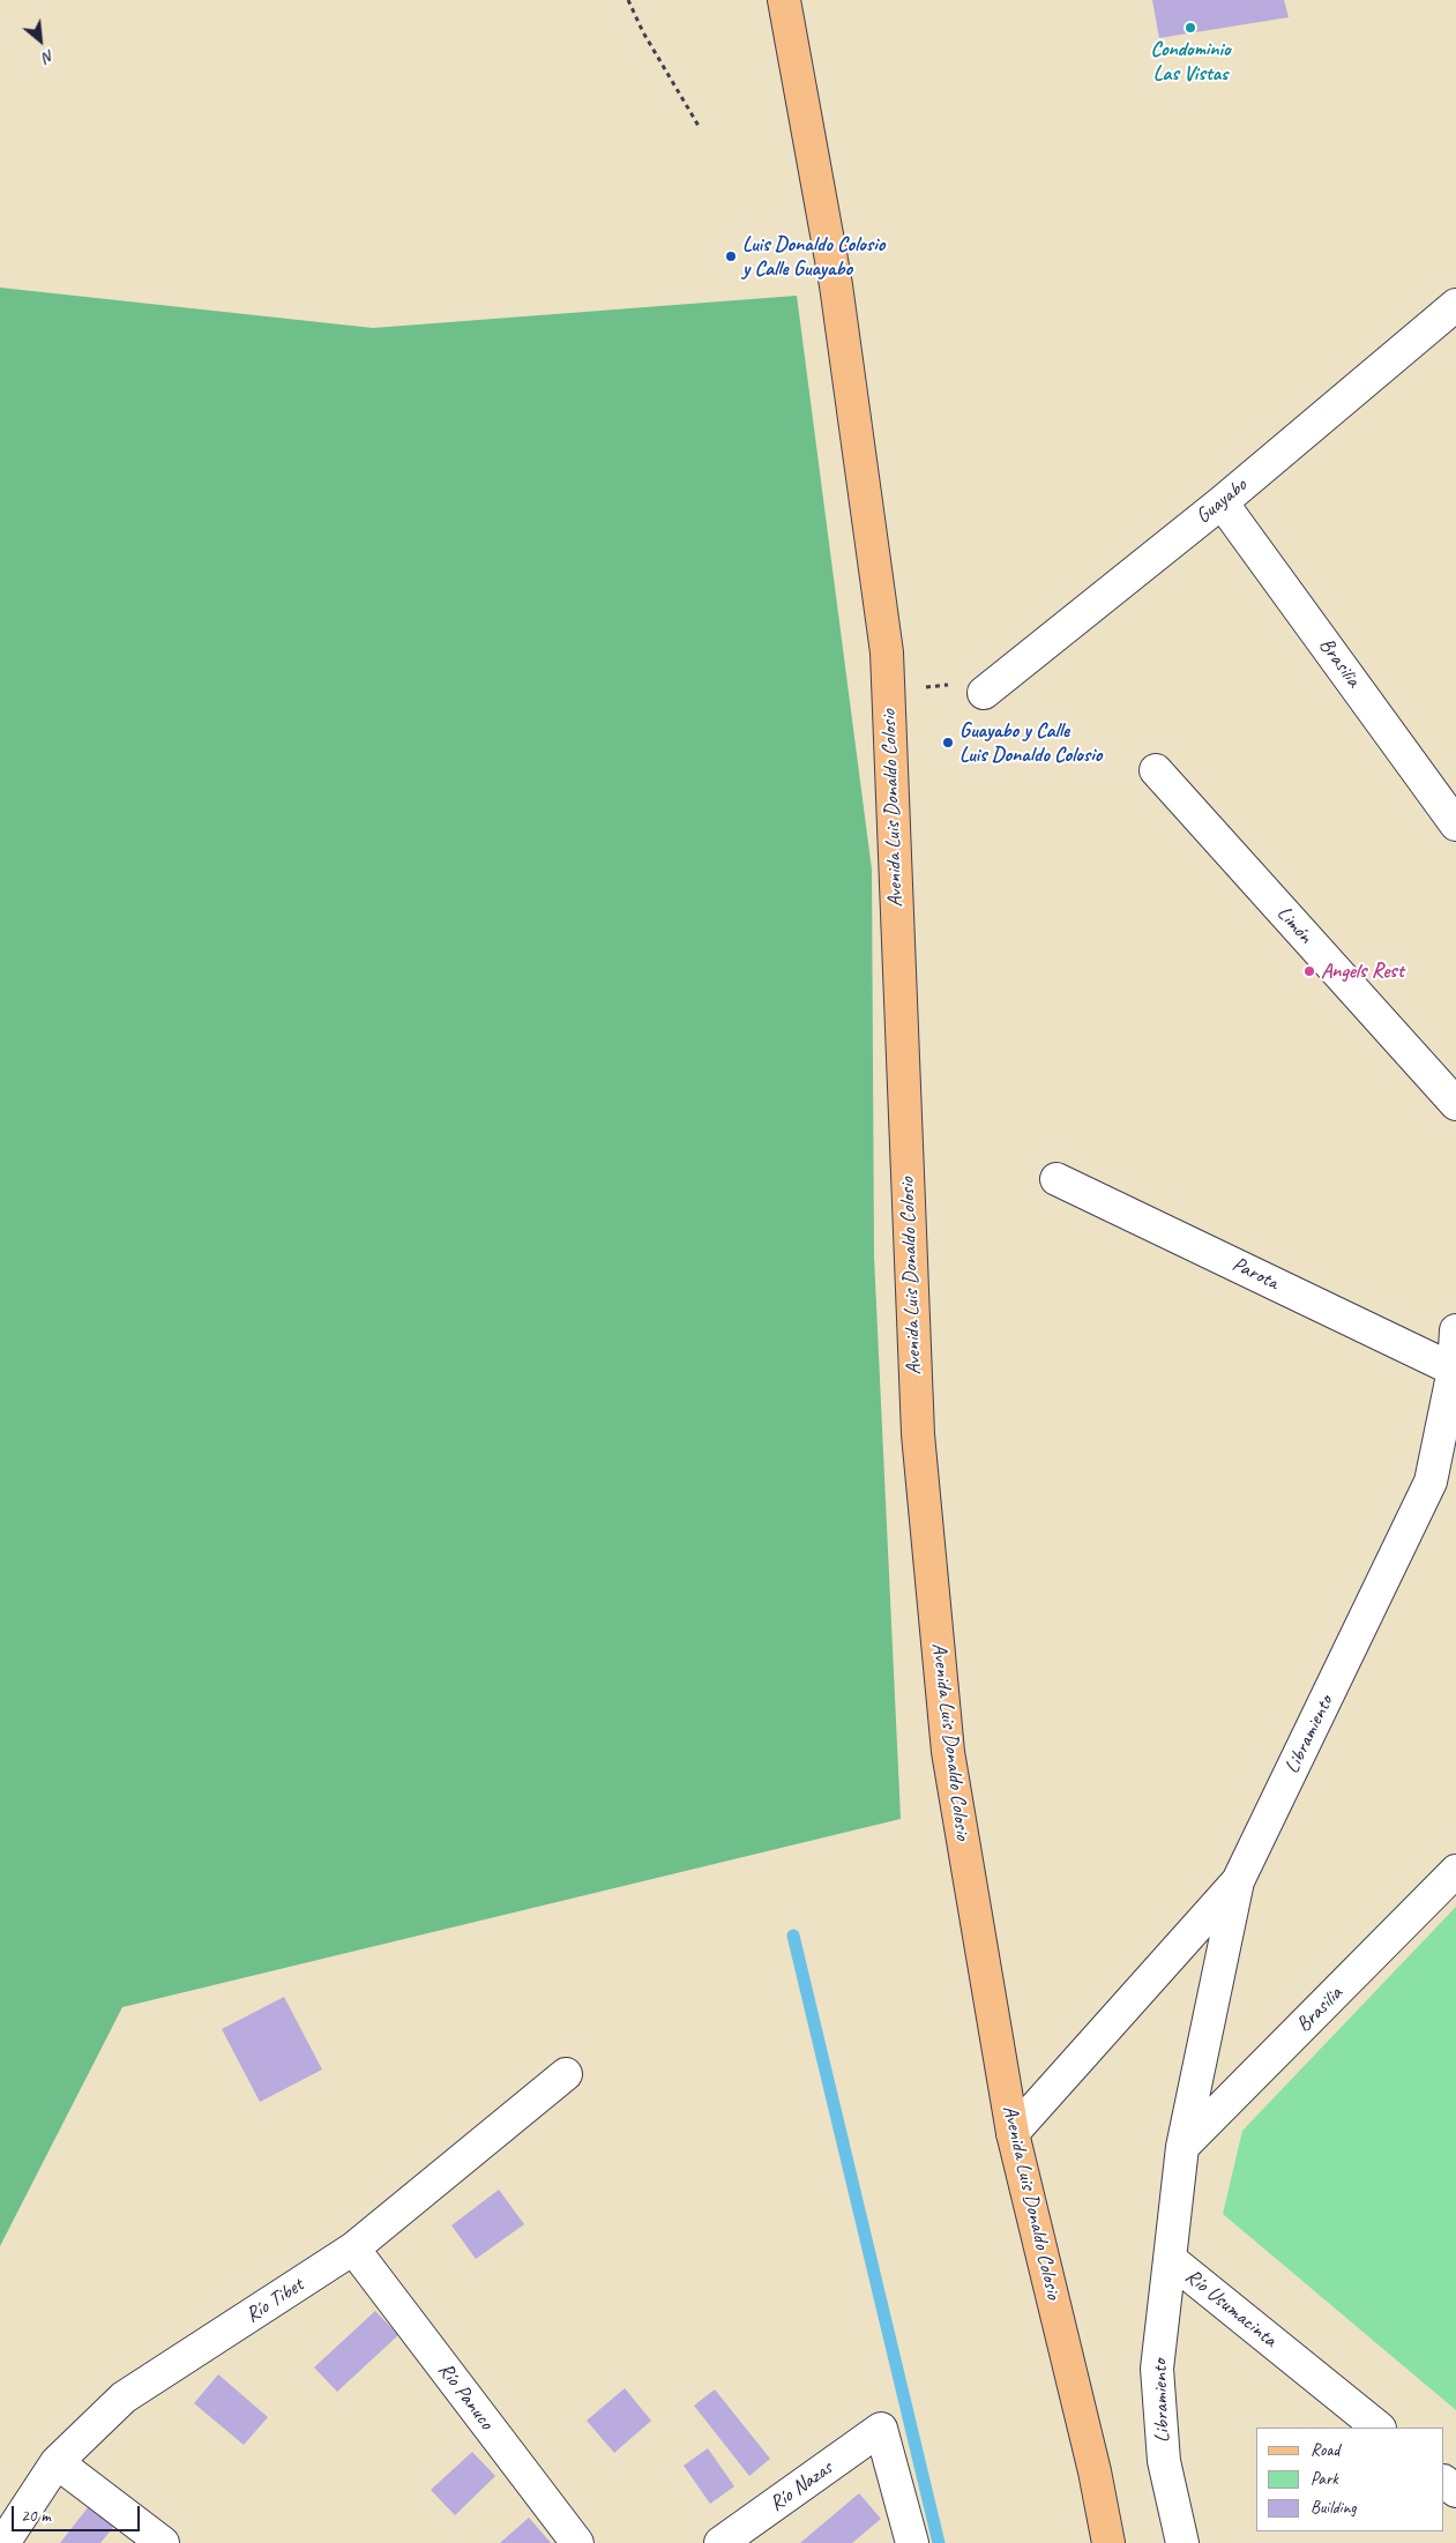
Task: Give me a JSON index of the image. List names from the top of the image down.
{
  "streets": {
    "main road": ["Avenida Luis Donaldo Colosio"],
    "street": [
      "Guayabo",
      "Brasilia",
      "Limón",
      "Parota",
      "Libramiento",
      "Río Tibet",
      "Río Usumacinta",
      "Río Panuco",
      "Río Nazas"
    ]
  },
  "crossings": [
    ["Guayabo", "Brasilia"],
    ["Brasilia", "Libramiento"],
    ["Brasilia", "Río Usumacinta"],
    ["Parota", "Libramiento"],
    ["Libramiento", "Río Usumacinta"],
    ["Río Tibet", "Río Panuco"]
  ],
  "places": [
    "Condominio Las Vistas",
    "Luis Donaldo Colosio y Calle Guayabo",
    "Guayabo y Calle Luis Donaldo Colosio",
    "Angels Rest"
  ],
  "legend": ["Road", "Park", "Building"],
  "scale_bar": "20 m",
  "north": "bottom right"
}
